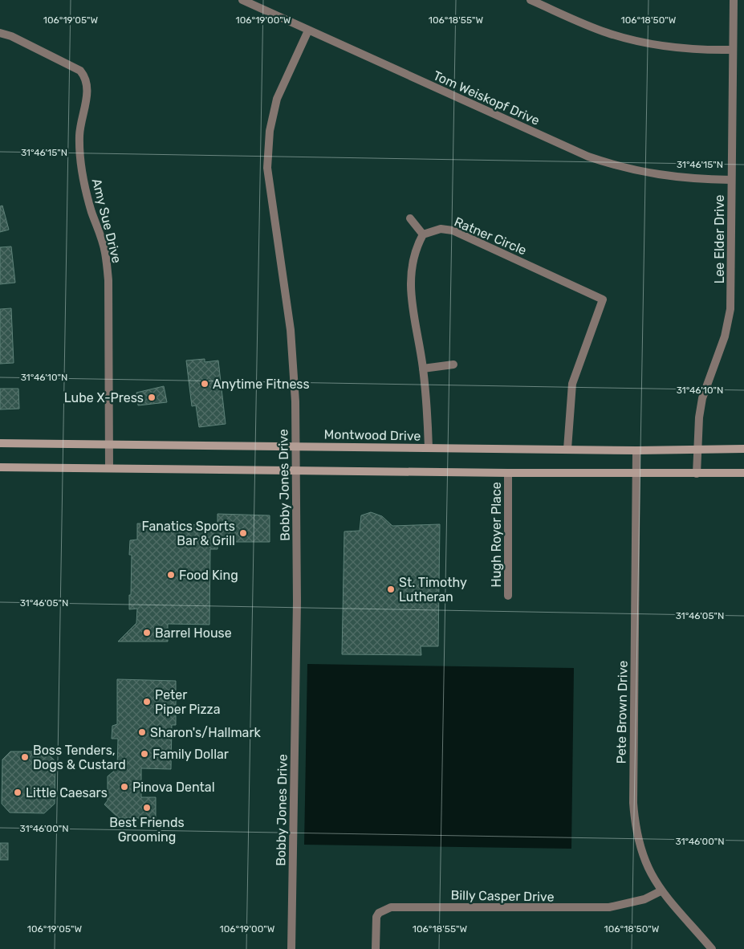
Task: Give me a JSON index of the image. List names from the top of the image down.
{
  "streets": {
    "main road": ["Montwood Drive"],
    "street": [
      "Tom Weiskopf Drive",
      "Amy Sue Drive",
      "Ratner Circle",
      "Lee Elder Drive",
      "Bobby Jones Drive",
      "Hugh Royer Place",
      "Pete Brown Drive",
      "Billy Casper Drive"
    ]
  },
  "crossings": [
    ["Tom Weiskopf Drive", "Lee Elder Drive"],
    ["Tom Weiskopf Drive", "Bobby Jones Drive"],
    ["Amy Sue Drive", "Montwood Drive"],
    ["Ratner Circle", "Montwood Drive"],
    ["Lee Elder Drive", "Montwood Drive"],
    ["Montwood Drive", "Bobby Jones Drive"],
    ["Montwood Drive", "Pete Brown Drive"],
    ["Pete Brown Drive", "Billy Casper Drive"]
  ],
  "places": [
    "Anytime Fitness",
    "Lube X-Press",
    "Fanatics Sports Bar & Grill",
    "Food King",
    "St. Timothy Lutheran",
    "Barrel House",
    "Peter Piper Pizza",
    "Sharon's/Hallmark",
    "Family Dollar",
    "Boss Tenders, Dogs & Custard",
    "Pinova Dental",
    "Little Caesars",
    "Best Friends Grooming"
  ],
  "coordinates": [
    "106°19'05\"W",
    "106°19'00\"W",
    "106°18'55\"W",
    "106°18'50\"W",
    "31°46'15\"N",
    "31°46'10\"N",
    "31°46'05\"N",
    "31°46'00\"N"
  ]
}
